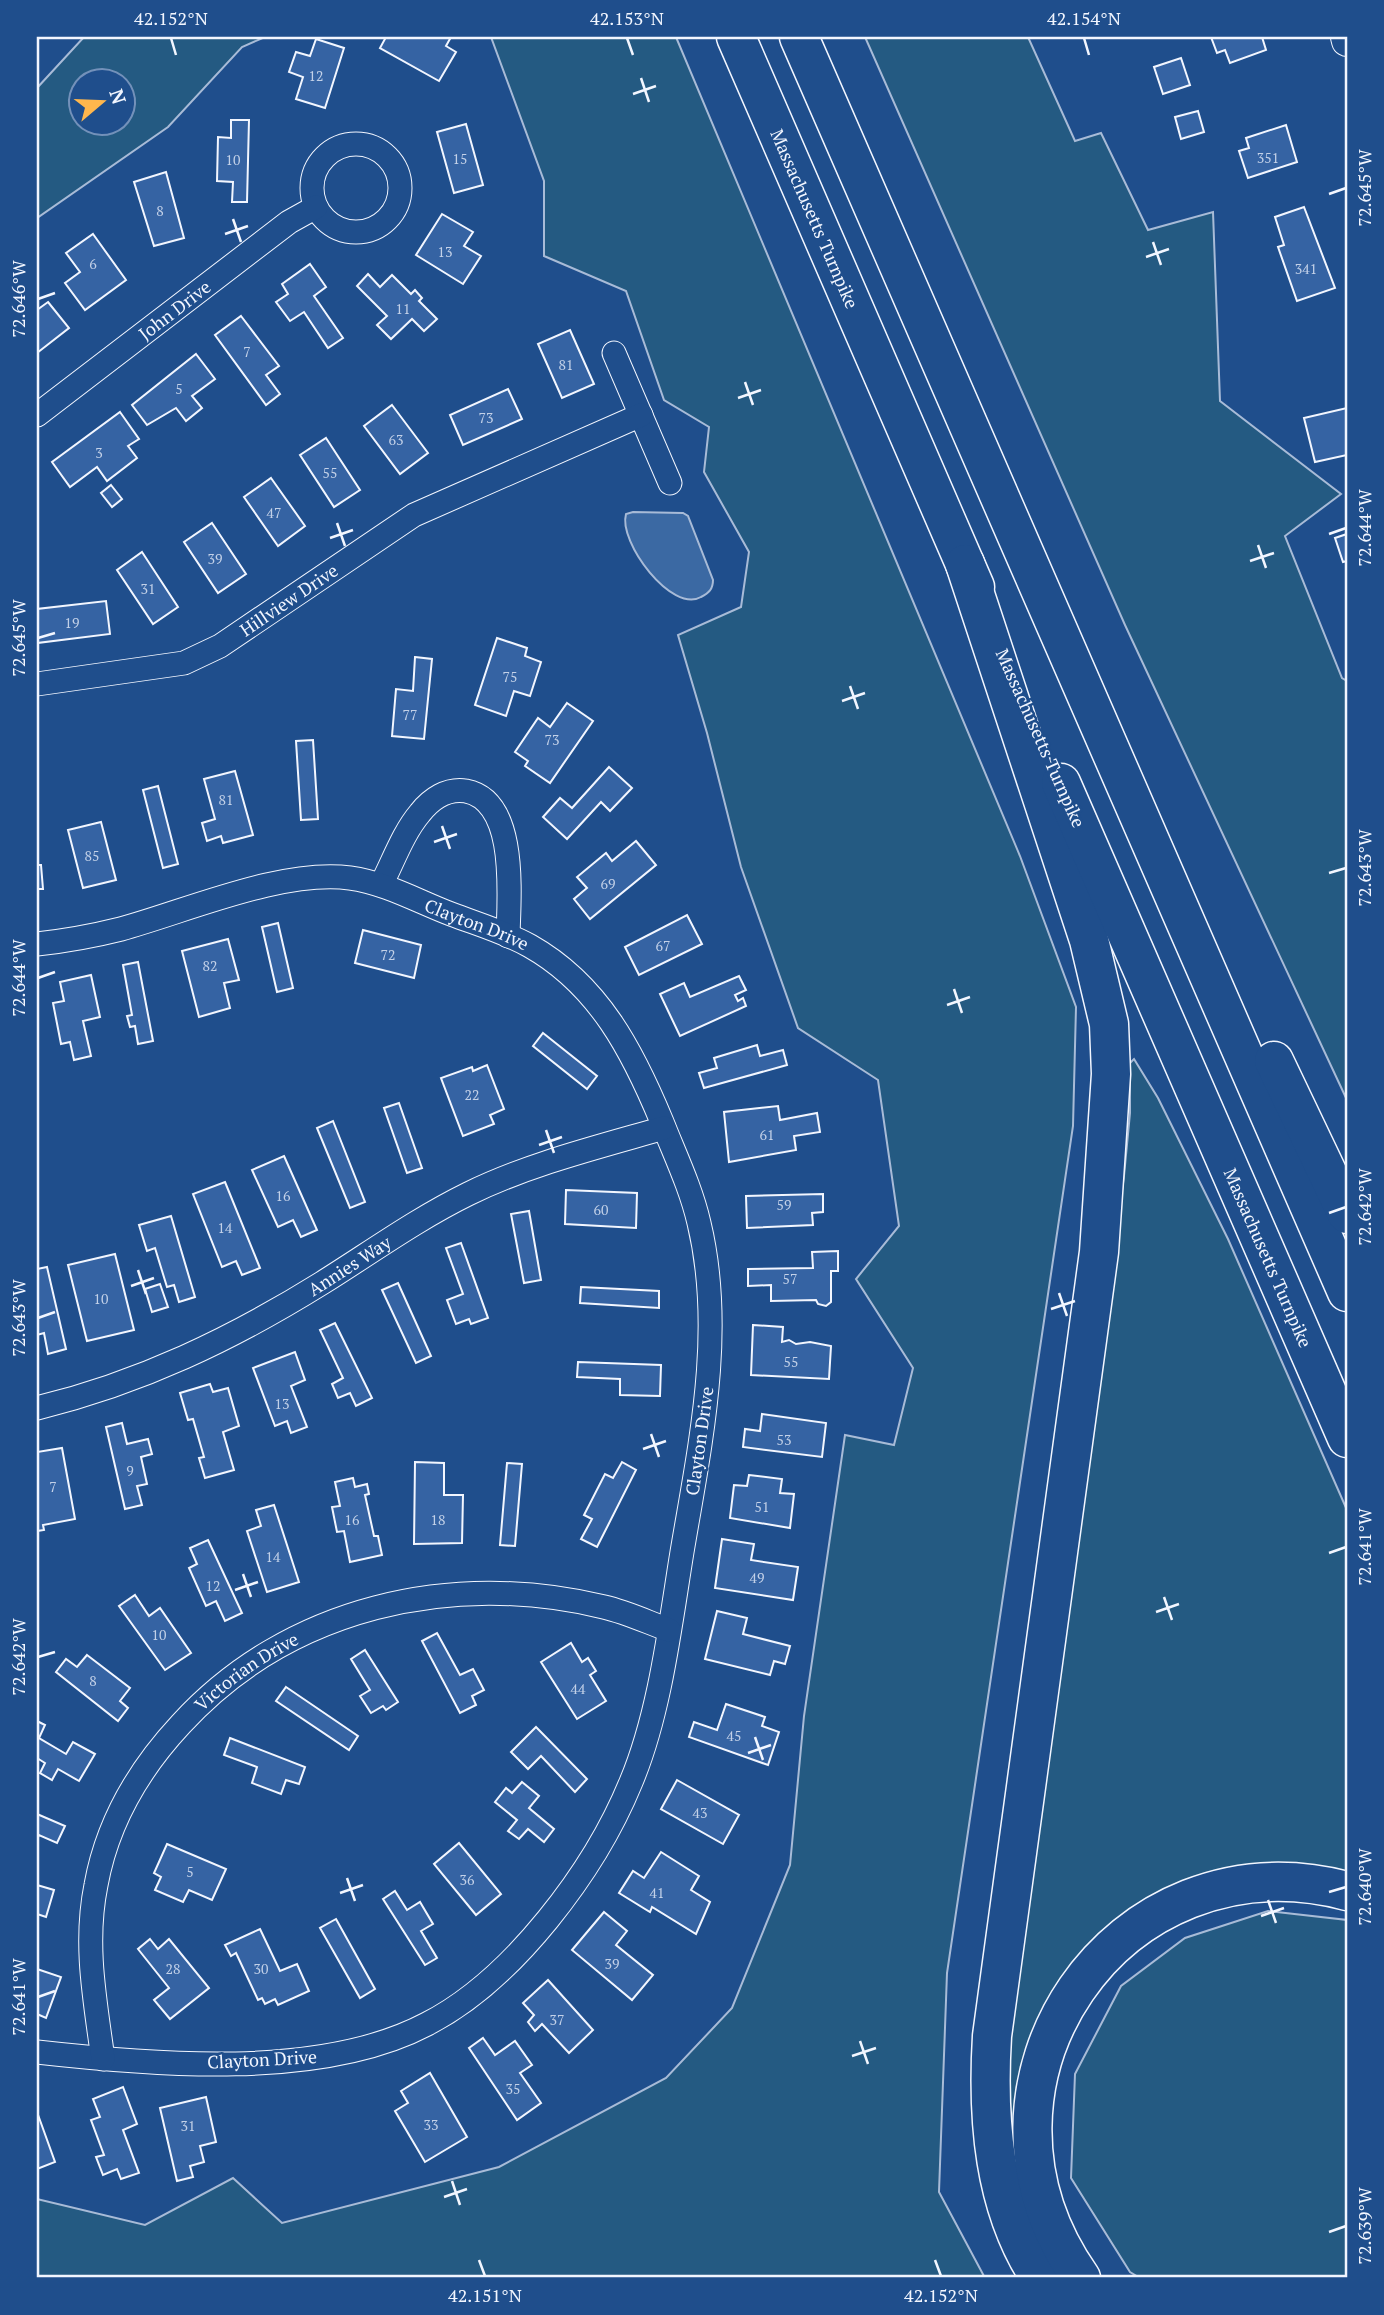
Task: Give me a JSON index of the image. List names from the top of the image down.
{
  "streets": {
    "highway": ["Massachusetts Turnpike"],
    "street": [
      "John Drive",
      "Hillview Drive",
      "Clayton Drive",
      "Annies Way",
      "Victorian Drive"
    ]
  },
  "crossings": [
    ["Clayton Drive", "Annies Way"],
    ["Clayton Drive", "Victorian Drive"]
  ],
  "house_numbers": [
    "12",
    "351",
    "15",
    "10",
    "8",
    "13",
    "6",
    "341",
    "11",
    "7",
    "81",
    "5",
    "73",
    "63",
    "3",
    "55",
    "47",
    "39",
    "31",
    "19",
    "75",
    "77",
    "73",
    "81",
    "85",
    "69",
    "67",
    "72",
    "82",
    "22",
    "61",
    "16",
    "59",
    "60",
    "14",
    "57",
    "10",
    "55",
    "13",
    "53",
    "9",
    "7",
    "51",
    "16",
    "18",
    "14",
    "49",
    "12",
    "10",
    "8",
    "44",
    "45",
    "43",
    "5",
    "36",
    "41",
    "39",
    "28",
    "30",
    "37",
    "35",
    "33",
    "31"
  ],
  "north": "right",
  "coordinates": [
    "42.152°N",
    "42.153°N",
    "42.154°N",
    "72.645°W",
    "72.646°W",
    "72.644°W",
    "72.643°W",
    "72.642°W",
    "72.641°W",
    "72.640°W",
    "72.639°W",
    "42.151°N"
  ]
}
